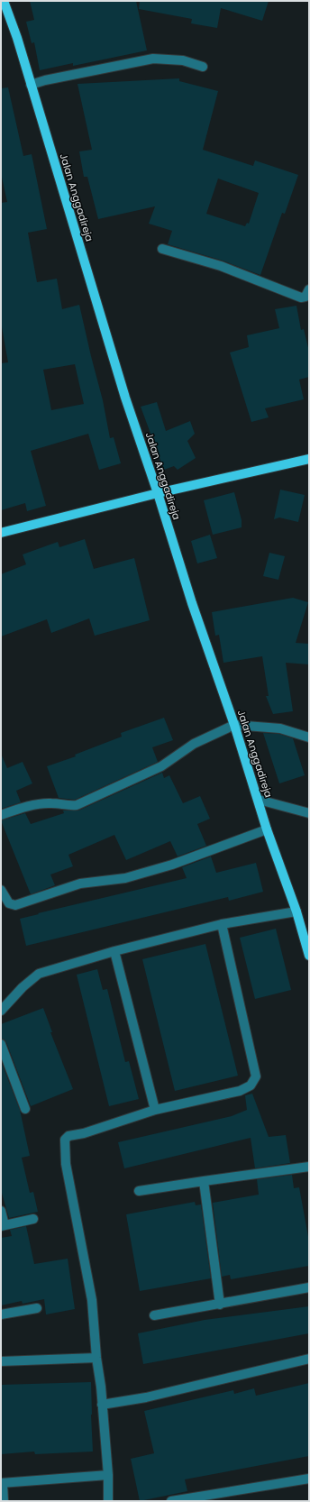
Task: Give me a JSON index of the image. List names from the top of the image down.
{
  "streets": {
    "main road": ["Jalan Anggadireja"]
  }
}
